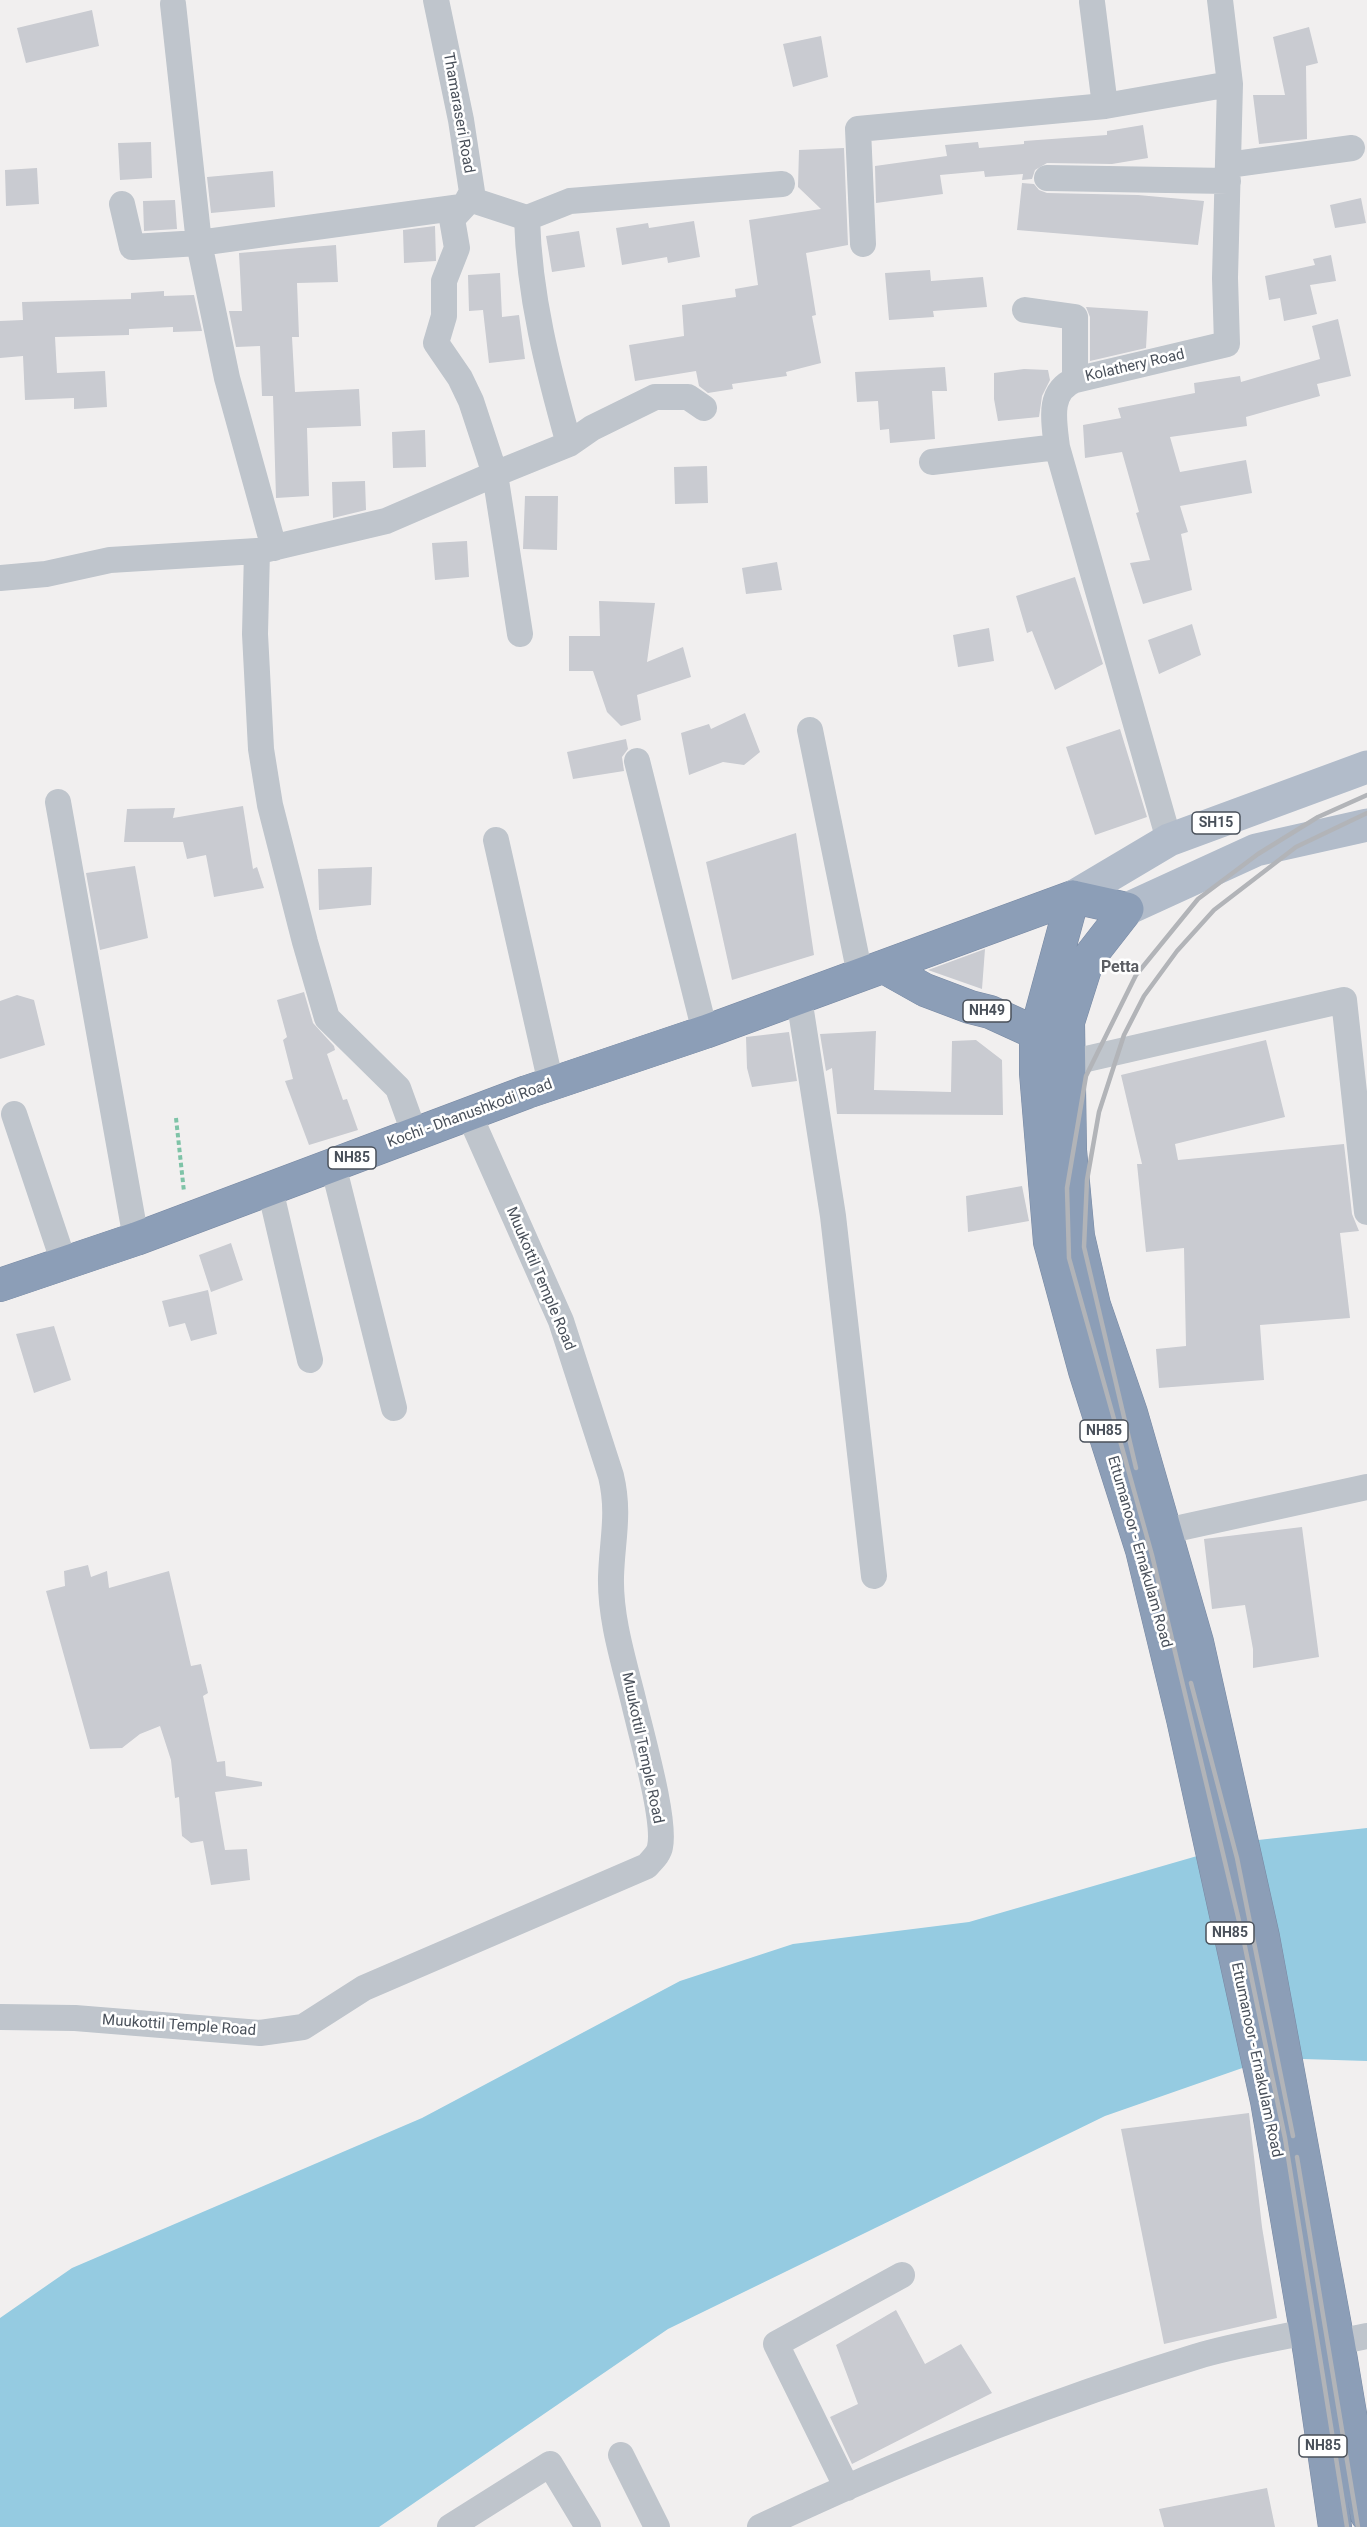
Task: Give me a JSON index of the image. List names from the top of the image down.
{
  "streets": {
    "highway": [
      "NH49",
      "Kochi - Dhanushkodi Road",
      "NH85",
      "Ettumanoor - Ernakulam Road"
    ],
    "main road": ["SH15"],
    "street": ["Thamaraseri Road", "Kolathery Road", "Muukottil Temple Road"]
  },
  "crossings": [
    ["Kolathery Road", "SH15"],
    ["SH15", "Kochi - Dhanushkodi Road"],
    ["SH15", "Ettumanoor - Ernakulam Road"],
    ["NH49", "Kochi - Dhanushkodi Road"],
    ["NH49", "Ettumanoor - Ernakulam Road"],
    ["Kochi - Dhanushkodi Road", "Muukottil Temple Road"],
    ["Kochi - Dhanushkodi Road", "Ettumanoor - Ernakulam Road"]
  ],
  "districts": ["Petta"]
}
